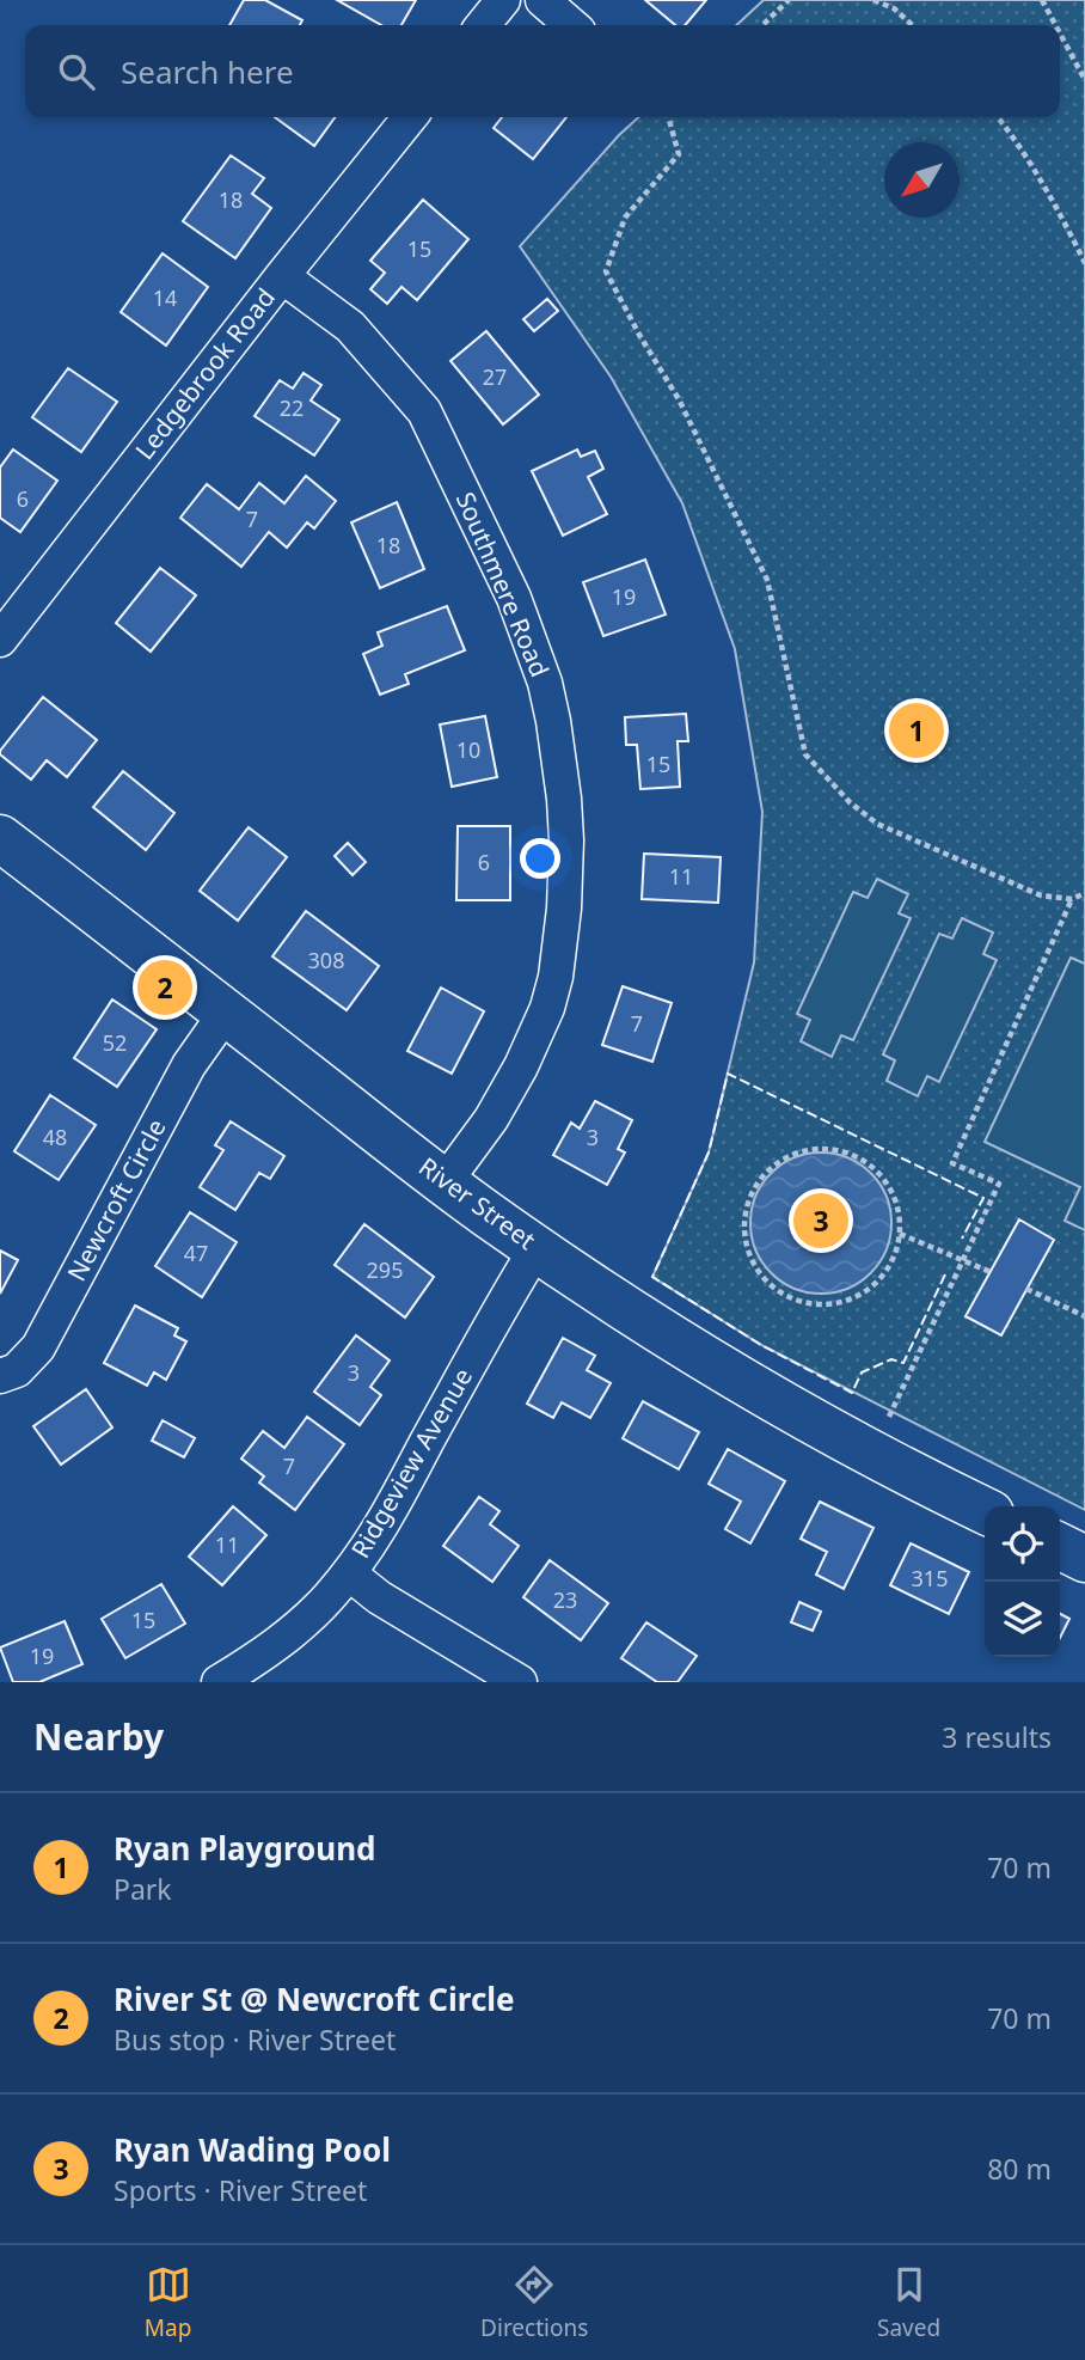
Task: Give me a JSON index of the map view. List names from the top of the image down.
{
  "streets": {
    "main road": ["River Street"],
    "street": [
      "Ledgebrook Road",
      "Southmere Road",
      "Newcroft Circle",
      "Ridgeview Avenue"
    ]
  },
  "crossings": [
    ["Ledgebrook Road", "Southmere Road"],
    ["Southmere Road", "River Street"],
    ["Newcroft Circle", "River Street"],
    ["River Street", "Ridgeview Avenue"]
  ],
  "house_numbers": [
    "18",
    "15",
    "14",
    "27",
    "22",
    "6",
    "7",
    "18",
    "19",
    "10",
    "15",
    "6",
    "11",
    "308",
    "7",
    "52",
    "48",
    "3",
    "47",
    "295",
    "3",
    "7",
    "11",
    "315",
    "23",
    "15",
    "19"
  ],
  "north": "bottom left",
  "page": {
    "search": "Search here",
    "pins": ["1", "2", "3"],
    "heading": ["Nearby", "3 results"],
    "list": [
      {
        "mark": "1",
        "name": "Ryan Playground",
        "note": "Park",
        "value": "70 m"
      },
      {
        "mark": "2",
        "name": "River St @ Newcroft Circle",
        "note": "Bus stop · River Street",
        "value": "70 m"
      },
      {
        "mark": "3",
        "name": "Ryan Wading Pool",
        "note": "Sports · River Street",
        "value": "80 m"
      }
    ],
    "nav": ["Map", "Directions", "Saved"]
  }
}
